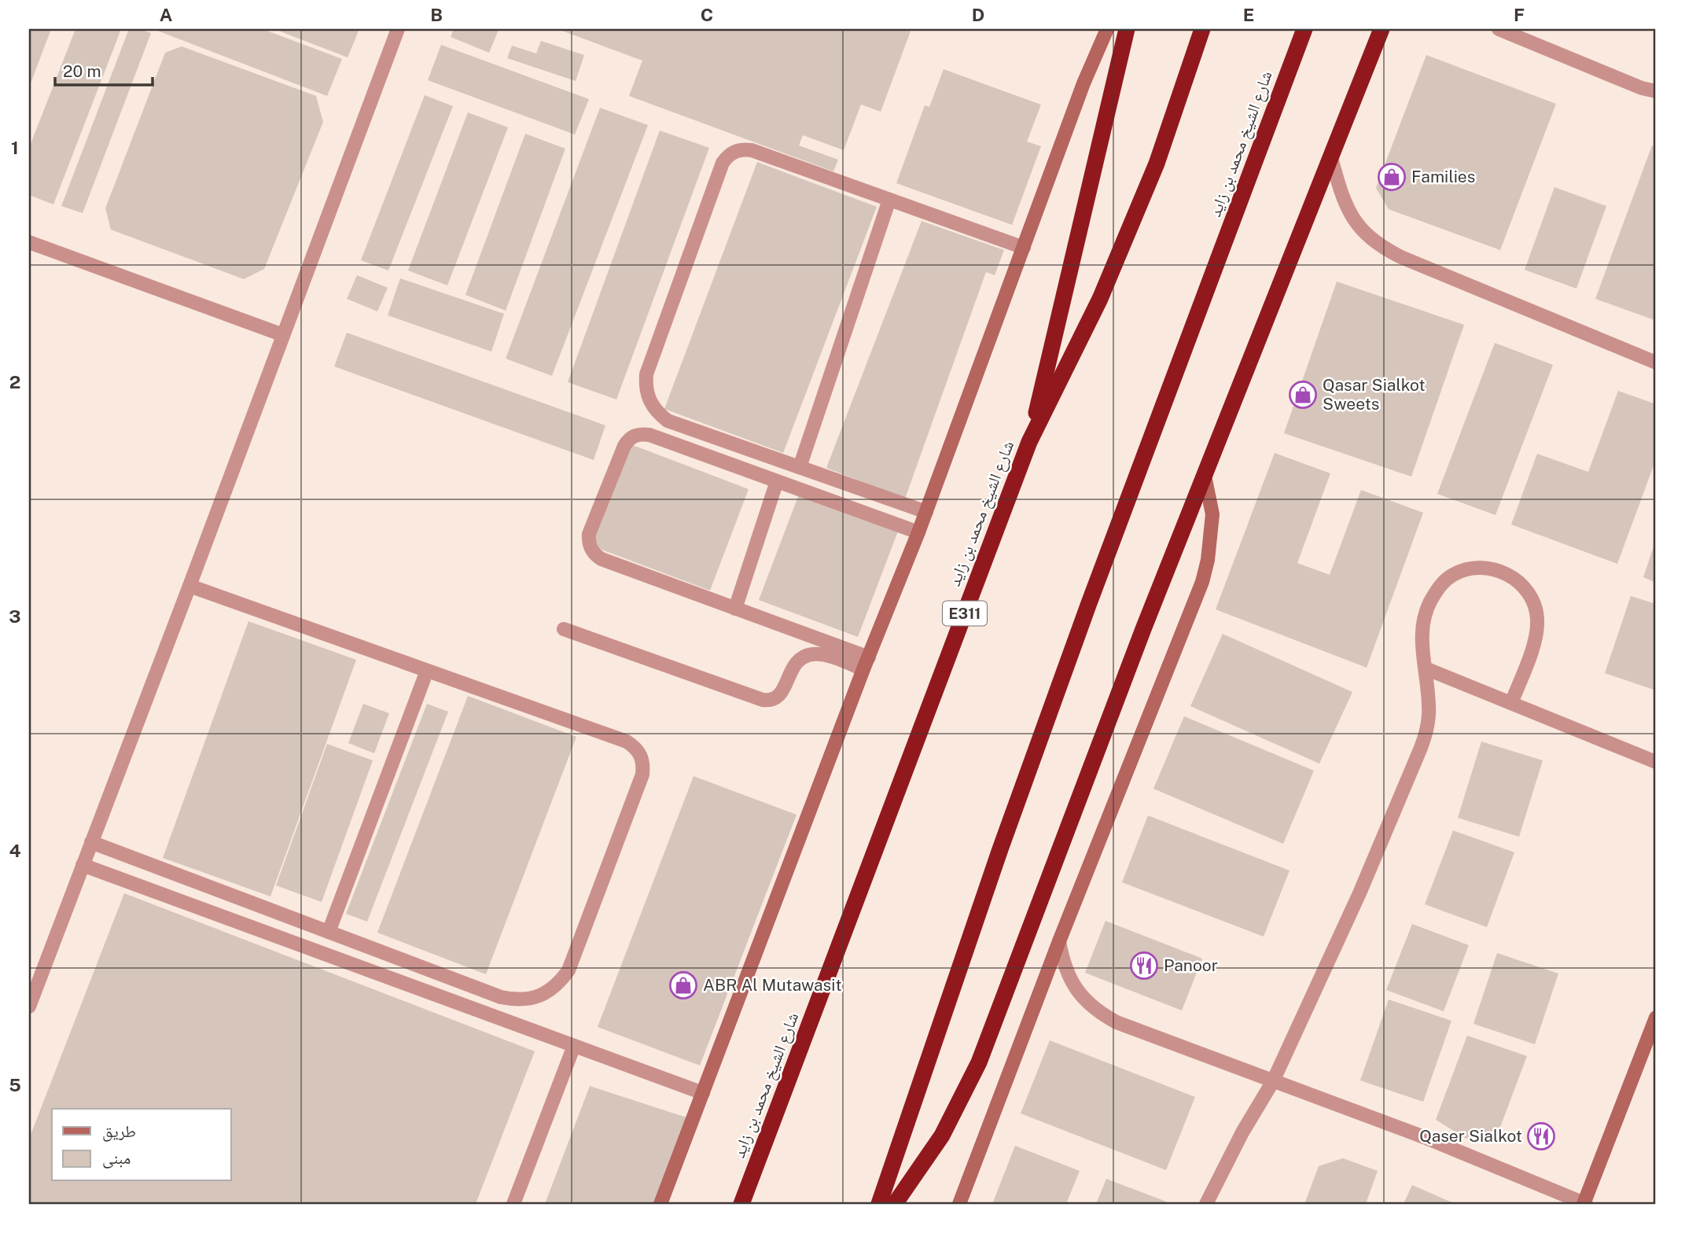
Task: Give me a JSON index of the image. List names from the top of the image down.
{
  "streets": {
    "highway": ["شارع الشيخ محمد بن زايد", "E311"]
  },
  "places": {
    "shop": ["Families", "Qasar Sialkot Sweets", "ABR Al Mutawasit"],
    "restaurant": ["Panoor", "Qaser Sialkot"]
  },
  "legend": ["طريق", "مبنى"],
  "scale_bar": "20 m",
  "grid": {
    "columns": [
      "A",
      "B",
      "C",
      "D",
      "E",
      "F"
    ],
    "rows": [
      "1",
      "2",
      "3",
      "4",
      "5"
    ]
  }
}
